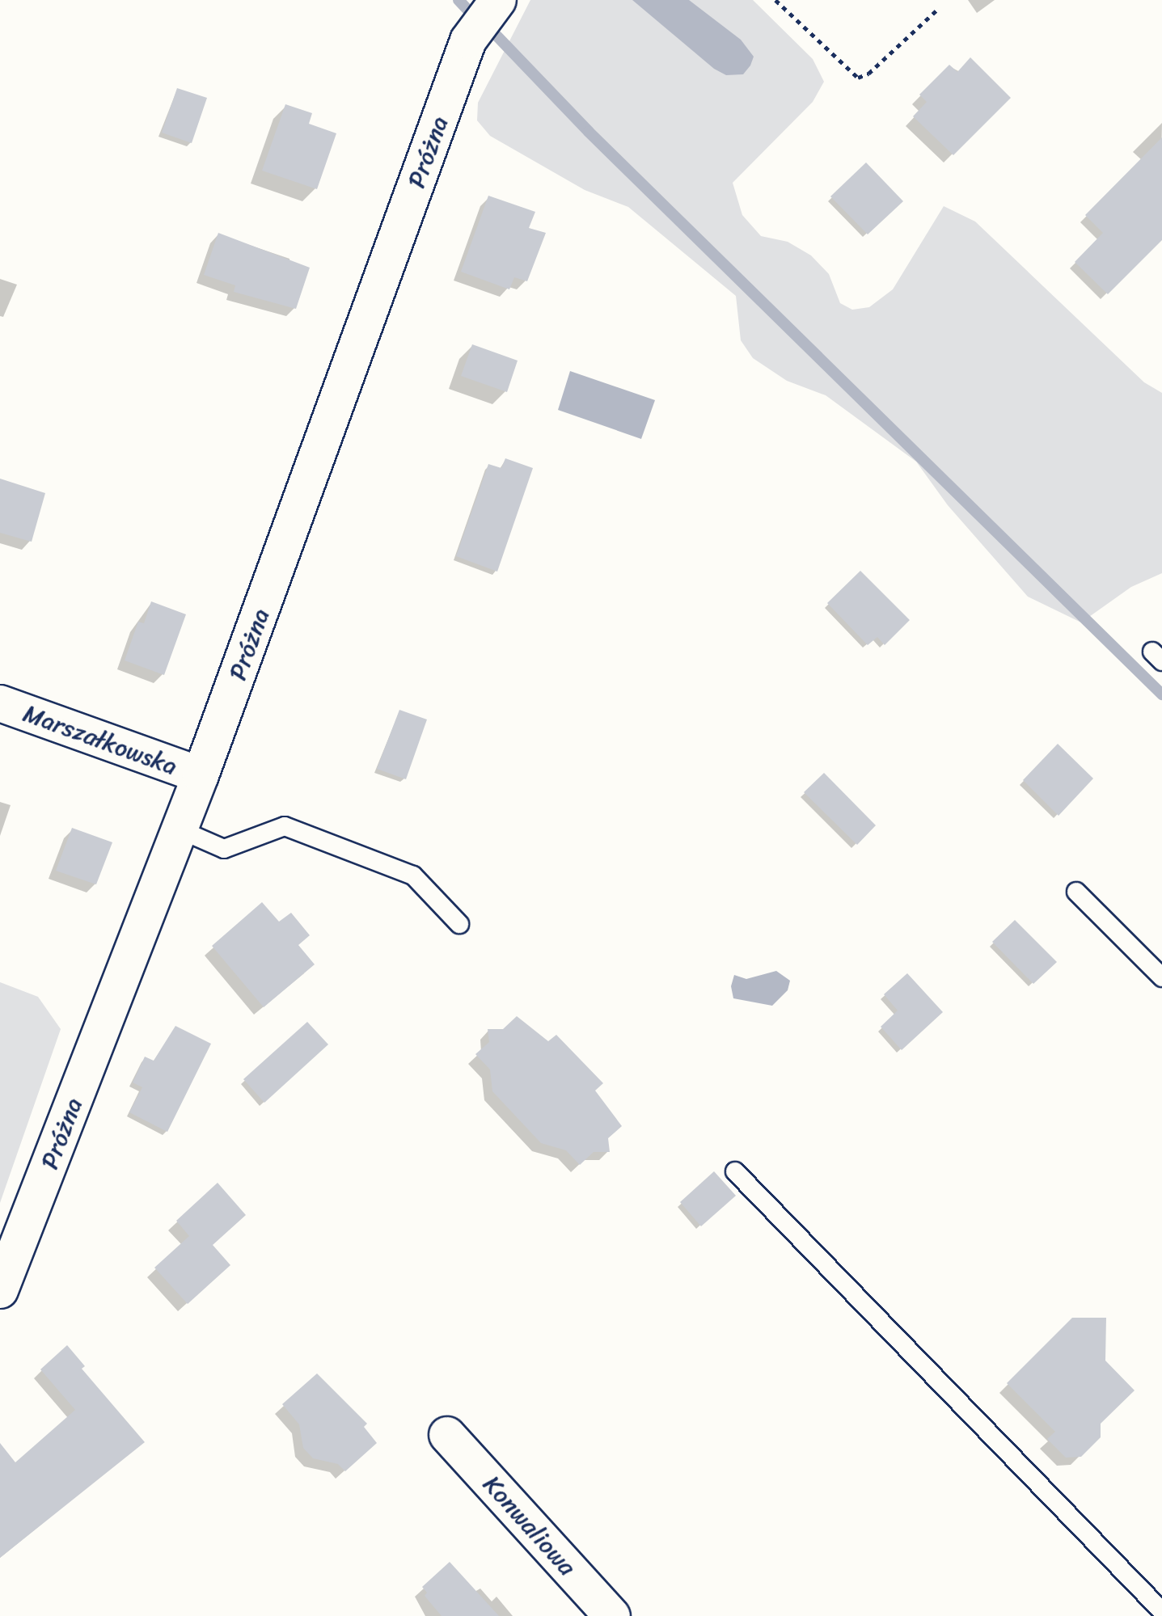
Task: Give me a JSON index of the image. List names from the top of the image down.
{
  "streets": {
    "street": ["Próżna", "Marszałkowska", "Konwaliowa"]
  },
  "crossings": [
    ["Próżna", "Marszałkowska"]
  ]
}
